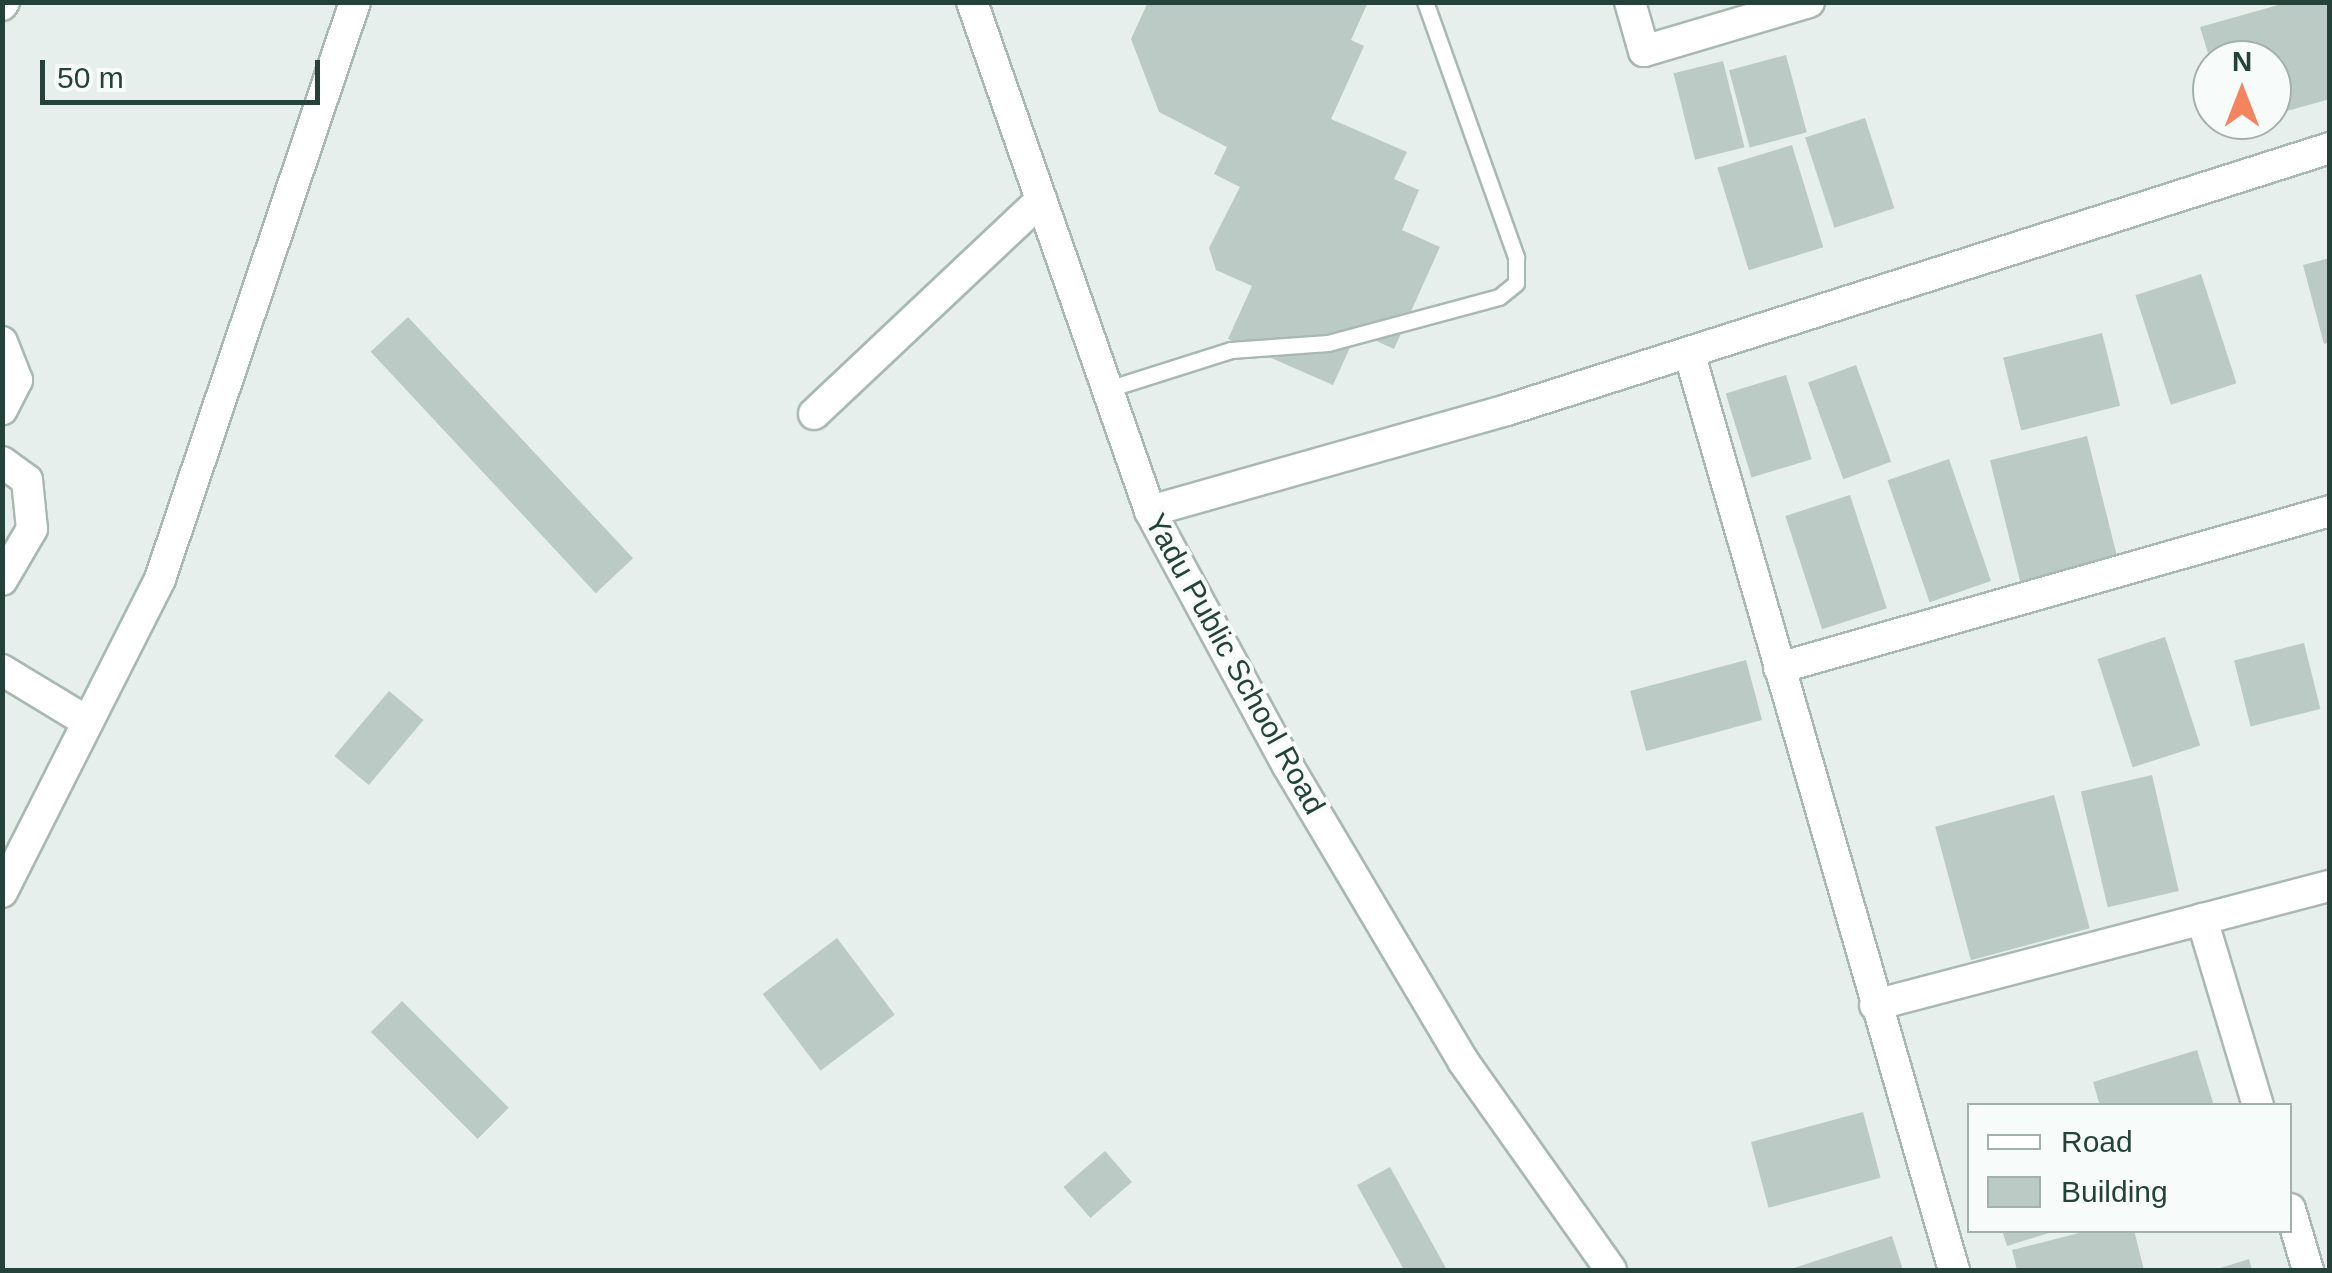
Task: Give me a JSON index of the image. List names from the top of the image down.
{
  "streets": {
    "street": ["Yadu Public School Road"]
  },
  "legend": ["Road", "Building"],
  "scale_bar": "50 m",
  "north": "top"
}
